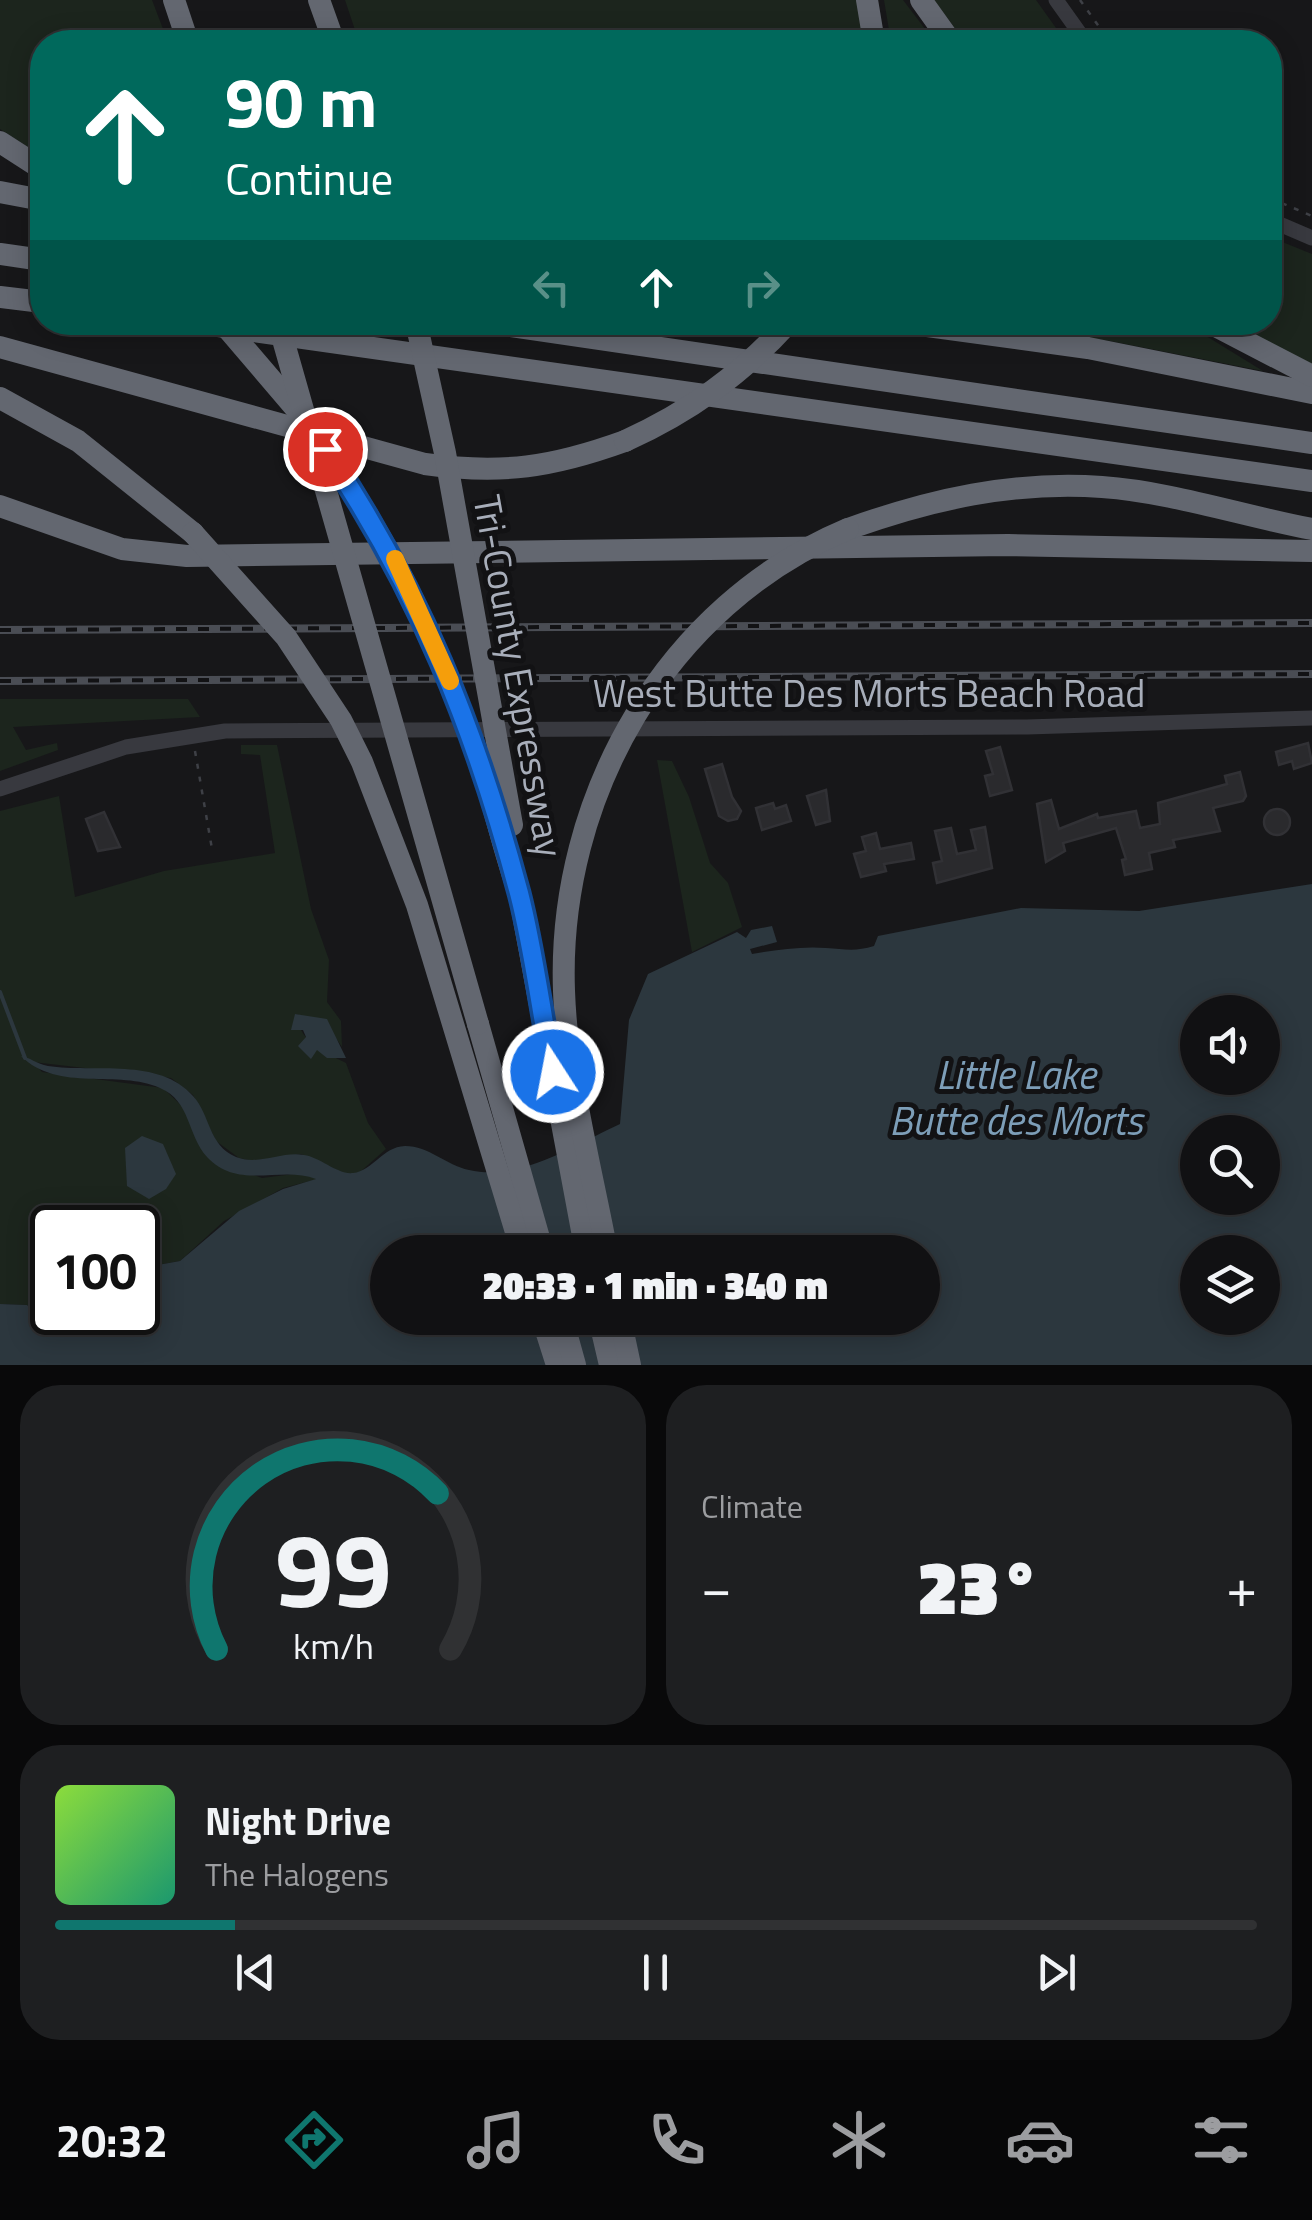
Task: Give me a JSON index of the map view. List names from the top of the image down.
{
  "streets": {
    "highway": ["Tri-County Expressway"],
    "street": ["West Butte Des Morts Beach Road"]
  },
  "water": ["Little Lake Butte des Morts"],
  "page": {
    "turn": ["90 m", "Continue"],
    "limit": "100",
    "trip": "20:33 · 1 min · 340 m",
    "tile": "Climate",
    "heat": ["−", "23°", "+"],
    "song": ["Night Drive", "The Halogens"],
    "tabs": "20:32",
    "gauge": ["99", "km/h"]
  }
}
